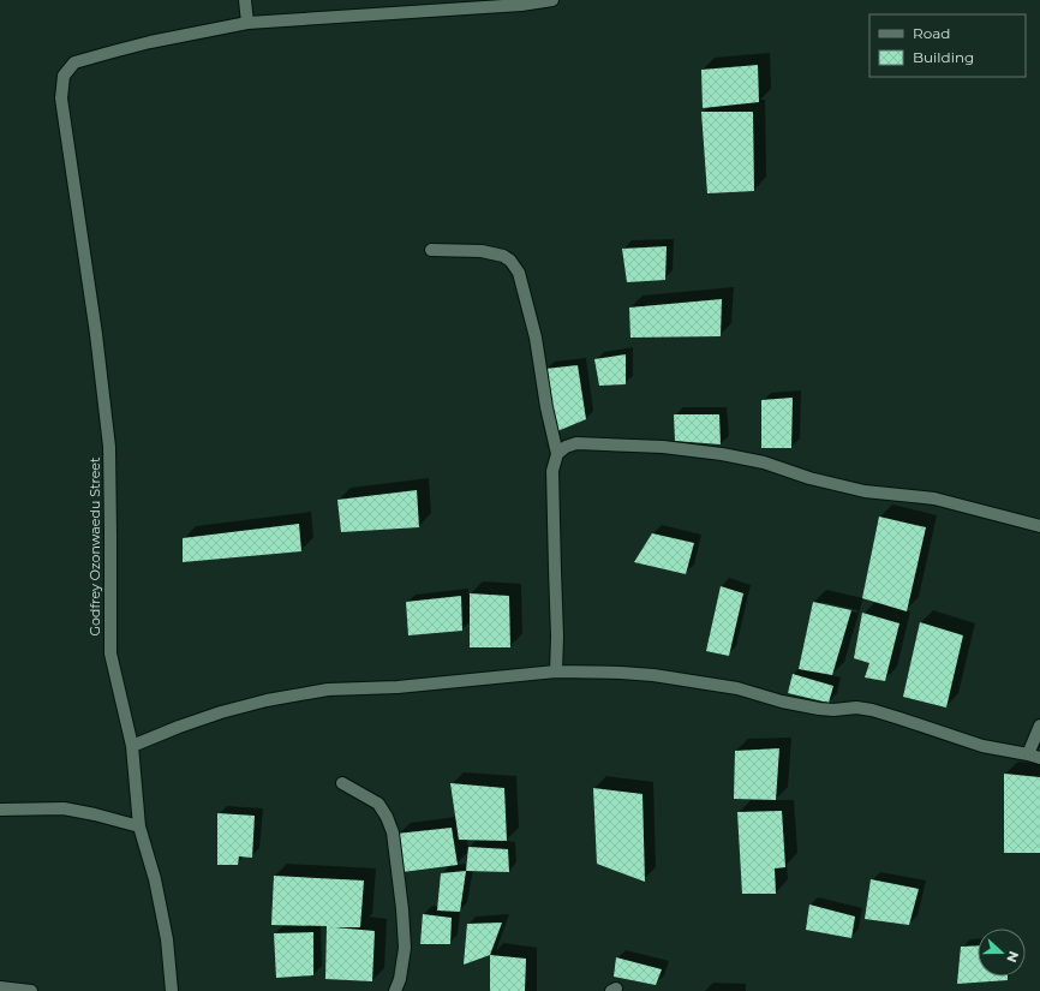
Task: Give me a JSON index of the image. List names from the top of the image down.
{
  "streets": {
    "street": ["Godfrey Ozonwaedu Street"]
  },
  "legend": ["Road", "Building"],
  "north": "right"
}
